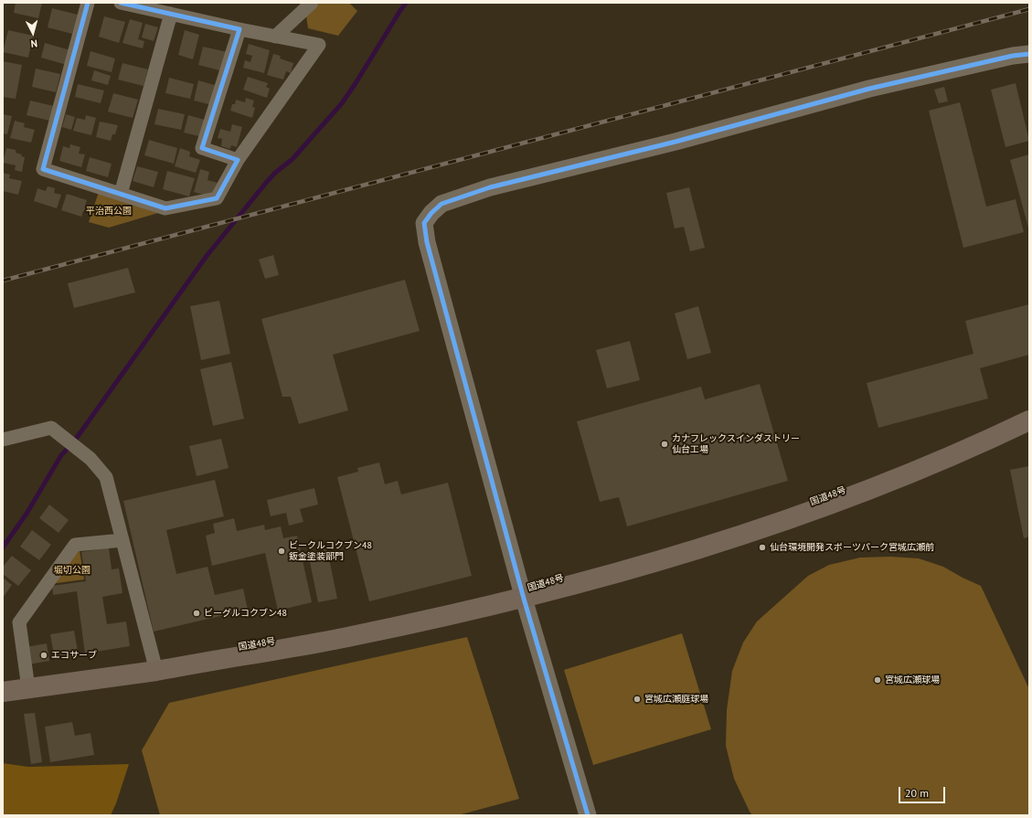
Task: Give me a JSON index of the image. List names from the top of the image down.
{
  "streets": {
    "highway": ["国道48号"]
  },
  "parks": ["平治西公園", "堀切公園"],
  "places": [
    "カナフレックスインダストリー 仙台工場",
    "仙台環境開発スポーツパーク宮城広瀬前",
    "ビークルコクブン48 鈑金塗装部門",
    "ビーグルコクブン48",
    "エコサーブ",
    "宮城広瀬球場",
    "宮城広瀬庭球場"
  ],
  "scale_bar": "20 m",
  "north": "bottom"
}
